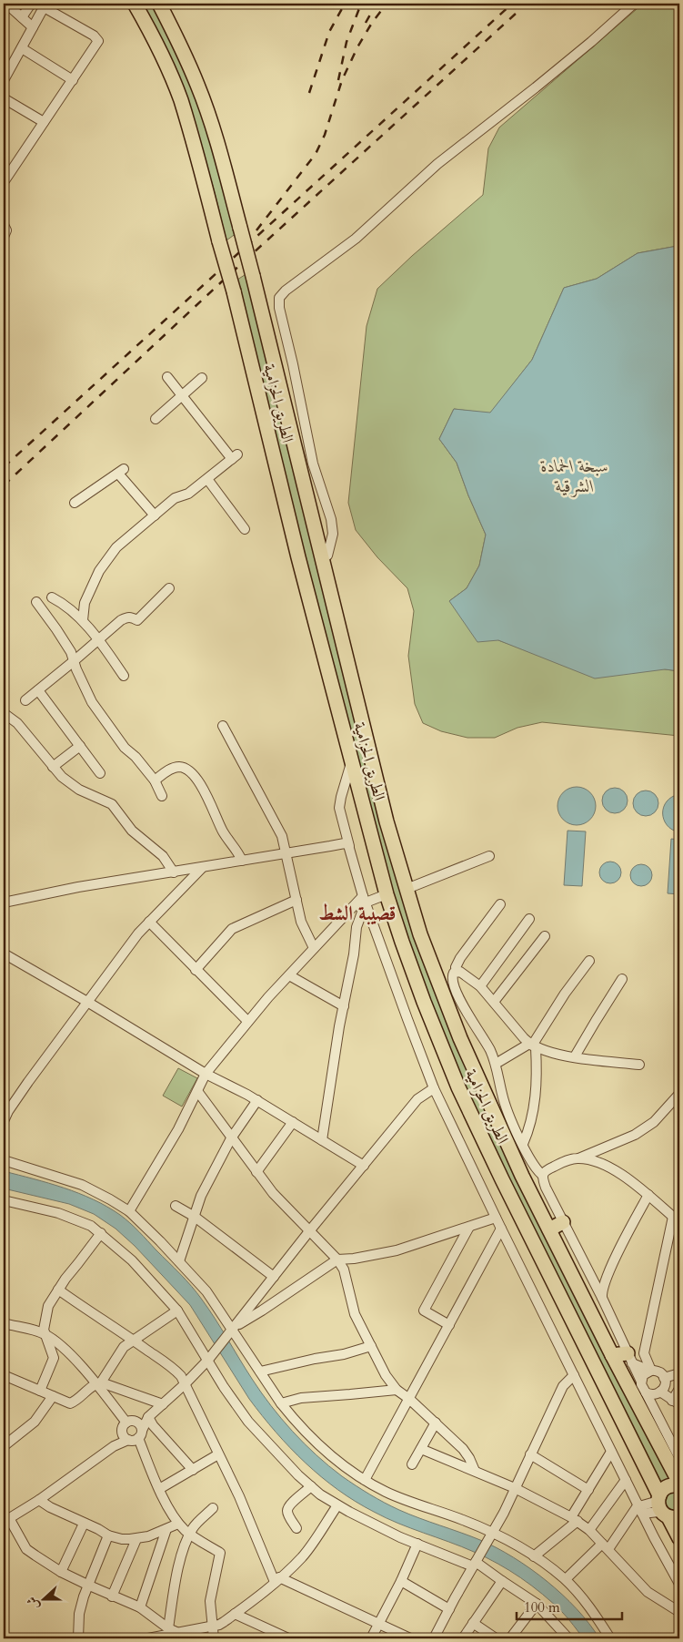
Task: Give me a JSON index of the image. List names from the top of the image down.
{
  "streets": {
    "highway": ["الطريق الحزامية"]
  },
  "districts": ["قصيبة الشط"],
  "water": ["سبخة الحمادة الشرقية"],
  "scale_bar": "100 m",
  "north": "left"
}
